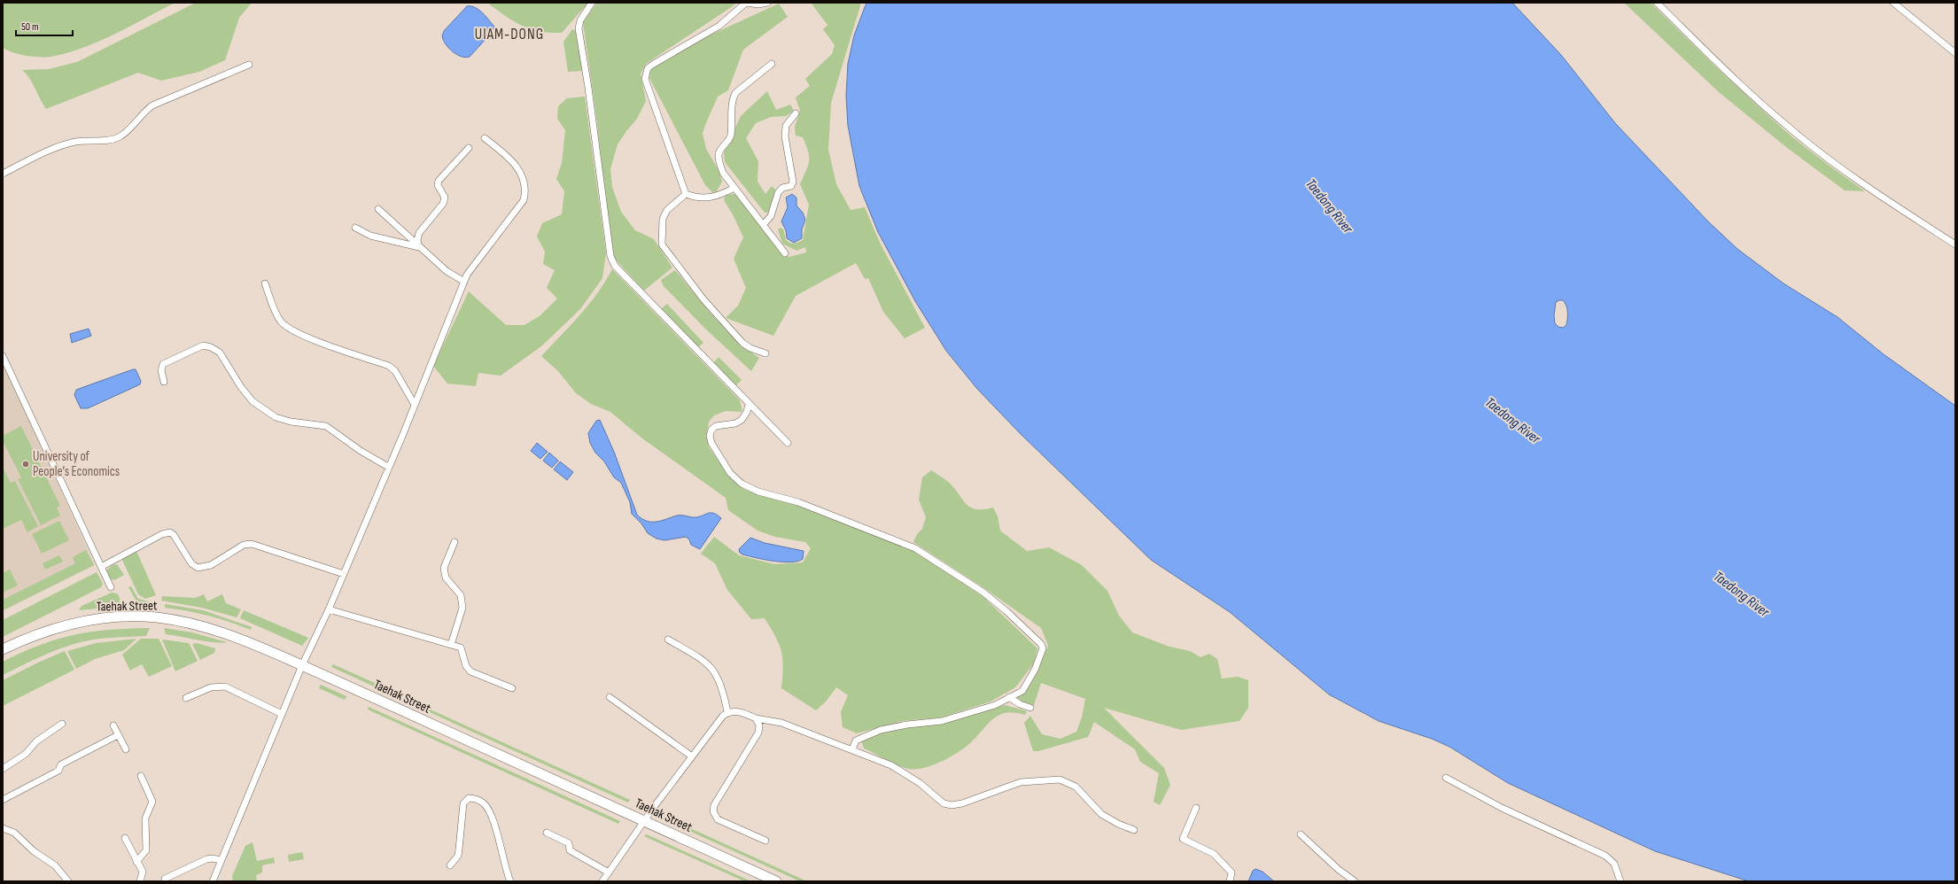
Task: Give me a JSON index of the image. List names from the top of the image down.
{
  "streets": {
    "main road": ["Taehak Street"]
  },
  "districts": ["UIAM-DONG"],
  "water": ["Taedong River"],
  "places": ["University of People’s Economics"],
  "scale_bar": "50 m"
}
